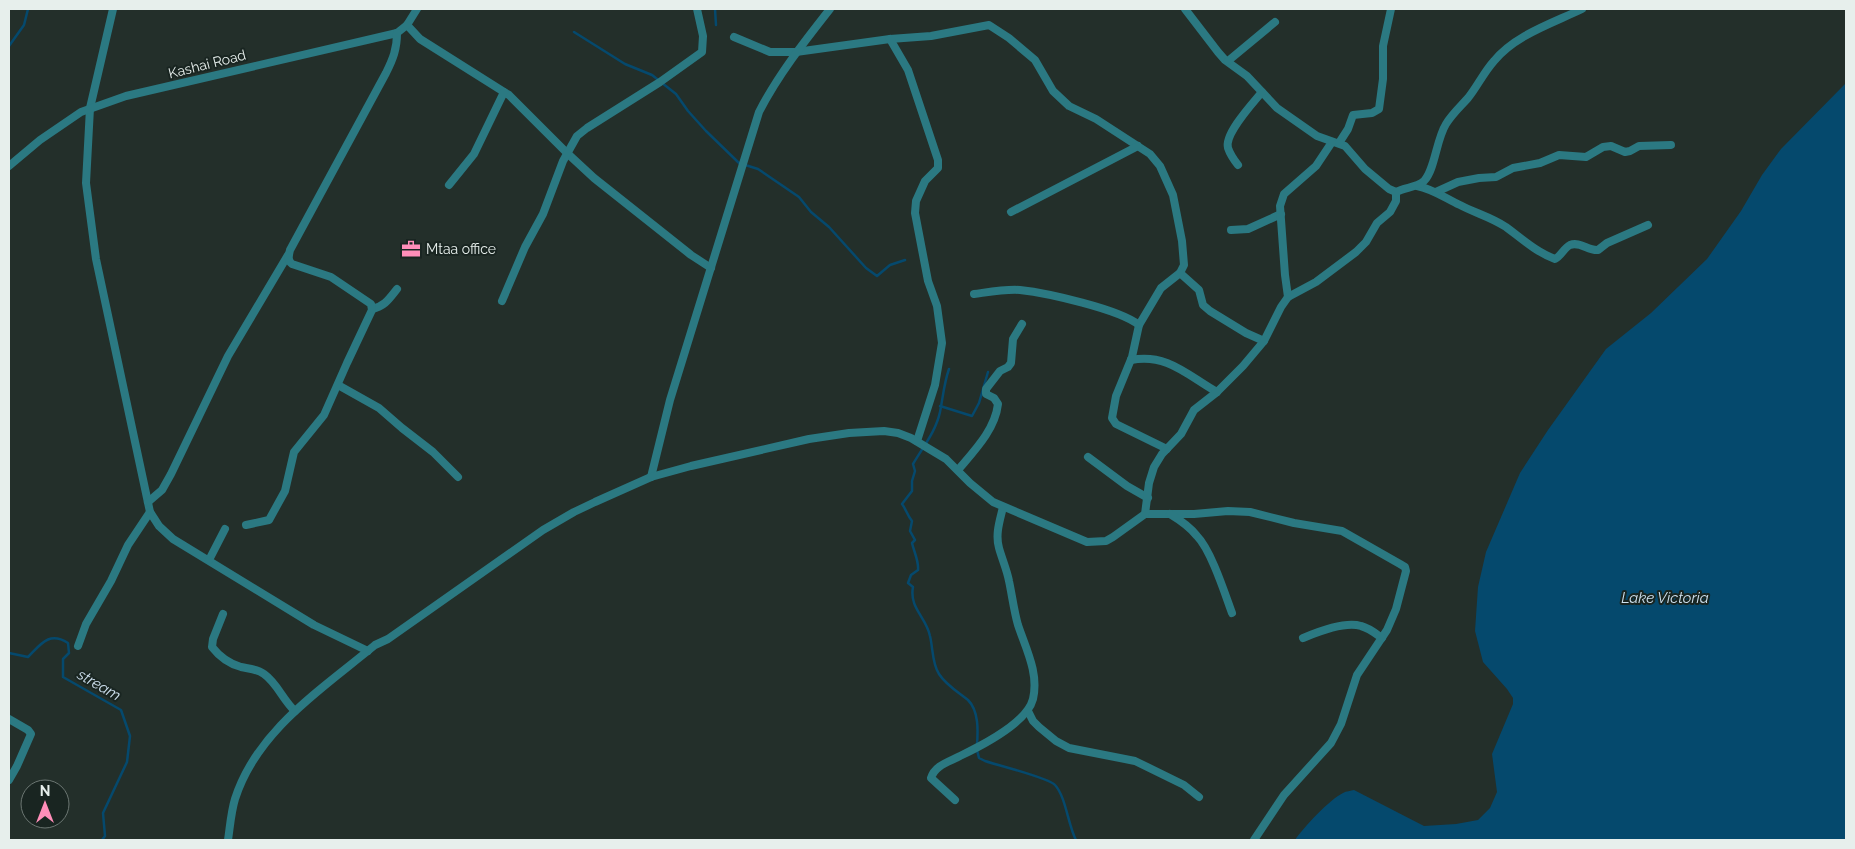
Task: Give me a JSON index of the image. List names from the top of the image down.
{
  "streets": {
    "street": ["Kashai Road"]
  },
  "water": ["Lake Victoria", "stream"],
  "places": {
    "office": ["Mtaa office"]
  },
  "north": "top"
}
